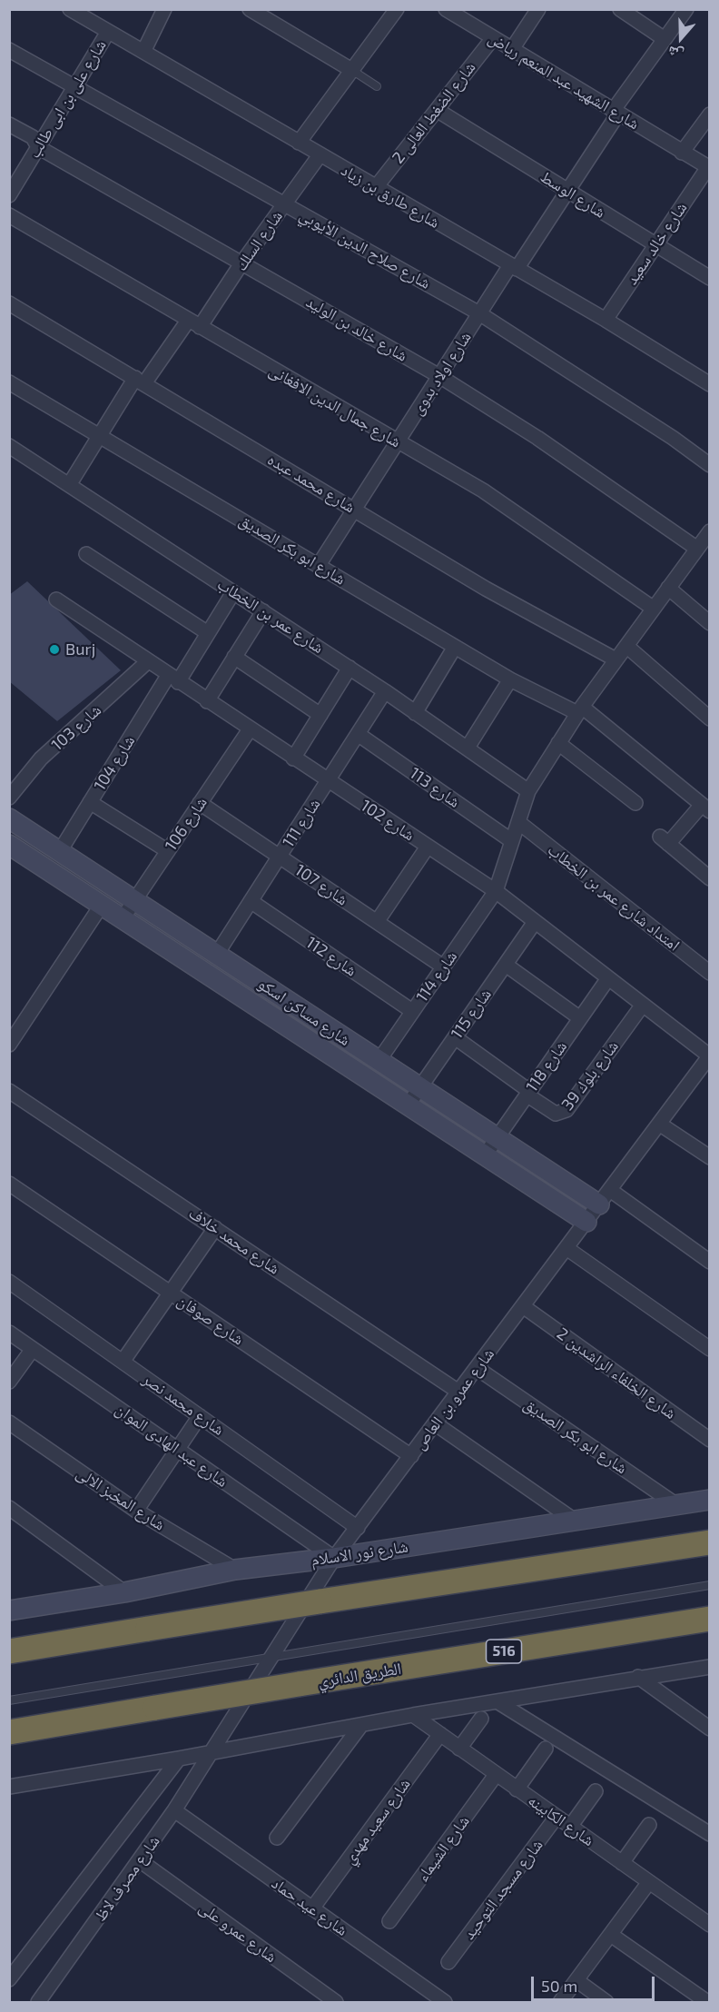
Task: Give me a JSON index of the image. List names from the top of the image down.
{
  "streets": {
    "highway": ["516", "الطريق الدائري"],
    "street": [
      "شارع الشهيد عبد المنعم رياض",
      "شارع على بن ابى طالب",
      "شارع الضغط العالى 2",
      "شارع الوسط",
      "شارع طارق بن زياد",
      "شارع السلك",
      "شارع خالد سعيد",
      "شارع صلاح الدين الأيوبي",
      "شارع خالد بن الوليد",
      "شارع اولاد بدوى",
      "شارع جمال الدين الافغانى",
      "شارع محمد عبده",
      "شارع ابو بكر الصديق",
      "شارع عمر بن الخطاب",
      "شارع 103",
      "شارع 104",
      "شارع 113",
      "شارع 102",
      "شارع 111",
      "شارع 106",
      "شارع 107",
      "امتداد شارع عمر بن الخطاب",
      "شارع 112",
      "شارع 114",
      "شارع مساكن اسكو",
      "شارع 115",
      "شارع 118",
      "شارع بلوك 39",
      "شارع محمد خلاف",
      "شارع صوفان",
      "شارع الخلفاء الراشدين 2",
      "شارع عمرو بن العاص",
      "شارع محمد نصر",
      "شارع عبد الهادى الموان",
      "شارع المخبز الالى",
      "شارع نور الاسلام",
      "شارع الكابينه",
      "شارع سعيد مهدي",
      "شارع الشيماء",
      "شارع مصرف لاظ",
      "شارع مسجد التوحيد",
      "شارع عيد حماد",
      "شارع عمرو على"
    ]
  },
  "crossings": [
    ["شارع الشهيد عبد المنعم رياض", "شارع الضغط العالى 2"],
    ["شارع الشهيد عبد المنعم رياض", "شارع خالد سعيد"],
    ["شارع الشهيد عبد المنعم رياض", "شارع اولاد بدوى"],
    ["شارع على بن ابى طالب", "شارع طارق بن زياد"],
    ["شارع على بن ابى طالب", "شارع صلاح الدين الأيوبي"],
    ["شارع على بن ابى طالب", "شارع خالد بن الوليد"],
    ["شارع الضغط العالى 2", "شارع الوسط"],
    ["شارع الضغط العالى 2", "شارع طارق بن زياد"],
    ["شارع الوسط", "شارع خالد سعيد"],
    ["شارع الوسط", "شارع اولاد بدوى"],
    ["شارع طارق بن زياد", "شارع السلك"],
    ["شارع طارق بن زياد", "شارع خالد سعيد"],
    ["شارع طارق بن زياد", "شارع اولاد بدوى"],
    ["شارع السلك", "شارع صلاح الدين الأيوبي"],
    ["شارع السلك", "شارع خالد بن الوليد"],
    ["شارع السلك", "شارع جمال الدين الافغانى"],
    ["شارع السلك", "شارع محمد عبده"],
    ["شارع السلك", "شارع ابو بكر الصديق"],
    ["شارع السلك", "شارع عمر بن الخطاب"],
    ["شارع صلاح الدين الأيوبي", "شارع اولاد بدوى"],
    ["شارع خالد بن الوليد", "شارع اولاد بدوى"],
    ["شارع خالد بن الوليد", "شارع 114"],
    ["شارع اولاد بدوى", "شارع جمال الدين الافغانى"],
    ["شارع اولاد بدوى", "شارع محمد عبده"],
    ["شارع اولاد بدوى", "شارع ابو بكر الصديق"],
    ["شارع جمال الدين الافغانى", "شارع 114"],
    ["شارع محمد عبده", "شارع 114"],
    ["شارع ابو بكر الصديق", "شارع 114"],
    ["شارع ابو بكر الصديق", "شارع عمرو بن العاص"],
    ["شارع ابو بكر الصديق", "شارع نور الاسلام"],
    ["شارع عمر بن الخطاب", "شارع 104"],
    ["شارع عمر بن الخطاب", "شارع 111"],
    ["شارع عمر بن الخطاب", "شارع 114"],
    ["شارع 103", "شارع 102"],
    ["شارع 104", "شارع 102"],
    ["شارع 104", "شارع مساكن اسكو"],
    ["شارع 113", "شارع 111"],
    ["شارع 113", "شارع 114"],
    ["شارع 102", "شارع 111"],
    ["شارع 102", "شارع 106"],
    ["شارع 102", "شارع 114"],
    ["شارع 102", "شارع 115"],
    ["شارع 102", "شارع 118"],
    ["شارع 102", "شارع بلوك 39"],
    ["شارع 102", "شارع عمرو بن العاص"],
    ["شارع 111", "شارع 107"],
    ["شارع 111", "شارع 112"],
    ["شارع 111", "شارع مساكن اسكو"],
    ["شارع 106", "شارع 107"],
    ["شارع 106", "شارع مساكن اسكو"],
    ["شارع 107", "شارع 114"],
    ["امتداد شارع عمر بن الخطاب", "شارع 114"],
    ["شارع 112", "شارع 114"],
    ["شارع 114", "شارع مساكن اسكو"],
    ["شارع مساكن اسكو", "شارع 115"],
    ["شارع مساكن اسكو", "شارع 118"],
    ["شارع مساكن اسكو", "شارع عمرو بن العاص"],
    ["شارع 118", "شارع بلوك 39"],
    ["شارع محمد خلاف", "شارع عمرو بن العاص"],
    ["شارع صوفان", "شارع عمرو بن العاص"],
    ["شارع الخلفاء الراشدين 2", "شارع عمرو بن العاص"],
    ["شارع عمرو بن العاص", "شارع محمد نصر"],
    ["شارع عمرو بن العاص", "شارع عبد الهادى الموان"],
    ["شارع عمرو بن العاص", "شارع نور الاسلام"],
    ["شارع عمرو بن العاص", "شارع مصرف لاظ"],
    ["شارع عبد الهادى الموان", "شارع نور الاسلام"],
    ["شارع المخبز الالى", "شارع نور الاسلام"],
    ["شارع الكابينه", "شارع سعيد مهدي"],
    ["شارع الكابينه", "شارع الشيماء"],
    ["شارع الكابينه", "شارع مسجد التوحيد"],
    ["شارع سعيد مهدي", "شارع عيد حماد"],
    ["شارع مصرف لاظ", "شارع عيد حماد"],
    ["شارع مصرف لاظ", "شارع عمرو على"]
  ],
  "places": ["Burj"],
  "scale_bar": "50 m",
  "north": "bottom"
}
